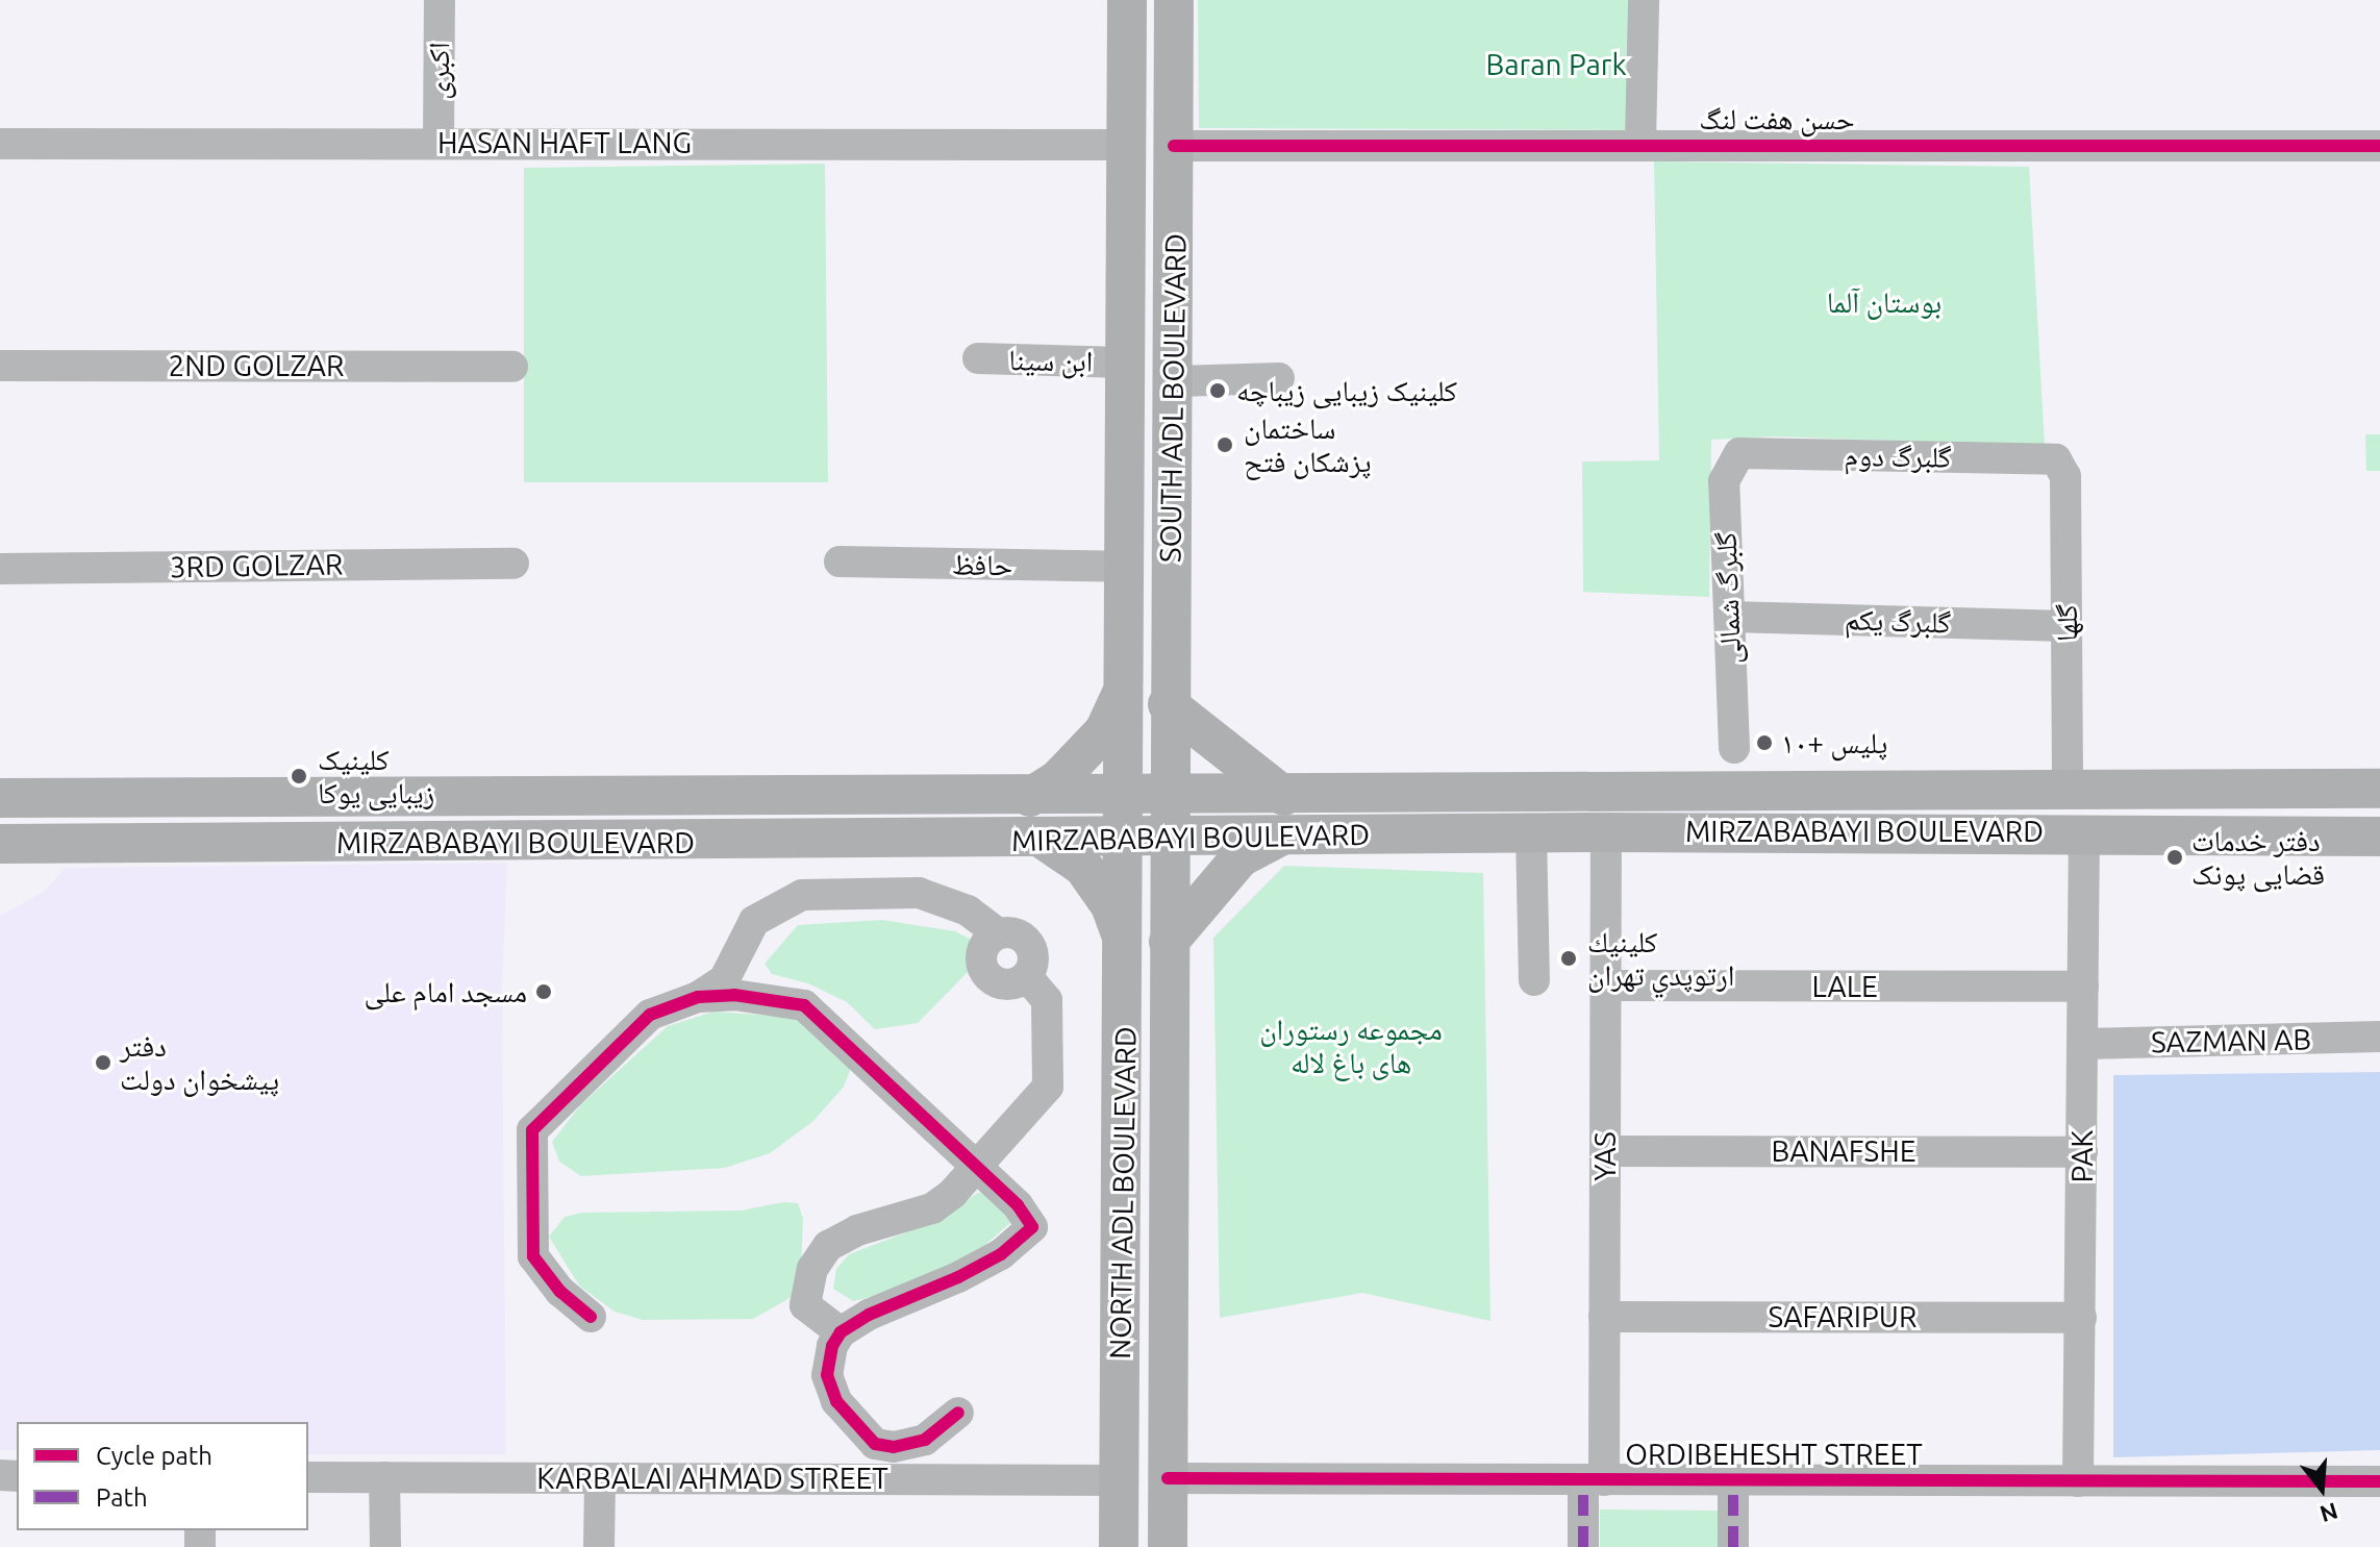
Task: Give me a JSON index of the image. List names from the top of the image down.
{
  "streets": {
    "main road": ["SOUTH ADL BOULEVARD", "MIRZABABAYI BOULEVARD", "NORTH ADL BOULEVARD"],
    "street": [
      "اکبری",
      "حسن هفت لنگ",
      "HASAN HAFT LANG",
      "ابن سینا",
      "2ND GOLZAR",
      "گلبرگ دوم",
      "حافظ",
      "3RD GOLZAR",
      "گلبرگ شمالی",
      "گلبرگ یکم",
      "گلها",
      "LALE",
      "SAZMAN AB",
      "BANAFSHE",
      "YAS",
      "PAK",
      "SAFARIPUR",
      "ORDIBEHESHT STREET",
      "KARBALAI AHMAD STREET"
    ]
  },
  "crossings": [
    ["اکبری", "HASAN HAFT LANG"],
    ["حسن هفت لنگ", "SOUTH ADL BOULEVARD"],
    ["HASAN HAFT LANG", "SOUTH ADL BOULEVARD"],
    ["ابن سینا", "SOUTH ADL BOULEVARD"],
    ["SOUTH ADL BOULEVARD", "حافظ"],
    ["SOUTH ADL BOULEVARD", "MIRZABABAYI BOULEVARD"],
    ["SOUTH ADL BOULEVARD", "NORTH ADL BOULEVARD"],
    ["گلبرگ دوم", "گلبرگ شمالی"],
    ["گلبرگ دوم", "گلها"],
    ["گلبرگ شمالی", "گلبرگ یکم"],
    ["گلبرگ یکم", "گلها"],
    ["گلها", "MIRZABABAYI BOULEVARD"],
    ["MIRZABABAYI BOULEVARD", "YAS"],
    ["MIRZABABAYI BOULEVARD", "PAK"],
    ["MIRZABABAYI BOULEVARD", "NORTH ADL BOULEVARD"],
    ["LALE", "YAS"],
    ["LALE", "PAK"],
    ["SAZMAN AB", "PAK"],
    ["BANAFSHE", "YAS"],
    ["BANAFSHE", "PAK"],
    ["YAS", "SAFARIPUR"],
    ["YAS", "ORDIBEHESHT STREET"],
    ["PAK", "SAFARIPUR"],
    ["PAK", "ORDIBEHESHT STREET"],
    ["NORTH ADL BOULEVARD", "ORDIBEHESHT STREET"],
    ["NORTH ADL BOULEVARD", "KARBALAI AHMAD STREET"]
  ],
  "parks": ["Baran Park", "بوستان آلما", "مجموعه رستوران های باغ لاله"],
  "places": [
    "کلینیک زیبایی زیباچه",
    "ساختمان پزشکان فتح",
    "پلیس +۱۰",
    "کلینیک زیبایی یوکا",
    "دفتر خدمات قضایی پونک",
    "كلينيك ارتوپدي تهران",
    "مسجد امام علی",
    "دفتر پیشخوان دولت"
  ],
  "legend": ["Cycle path", "Path"],
  "north": "bottom"
}
